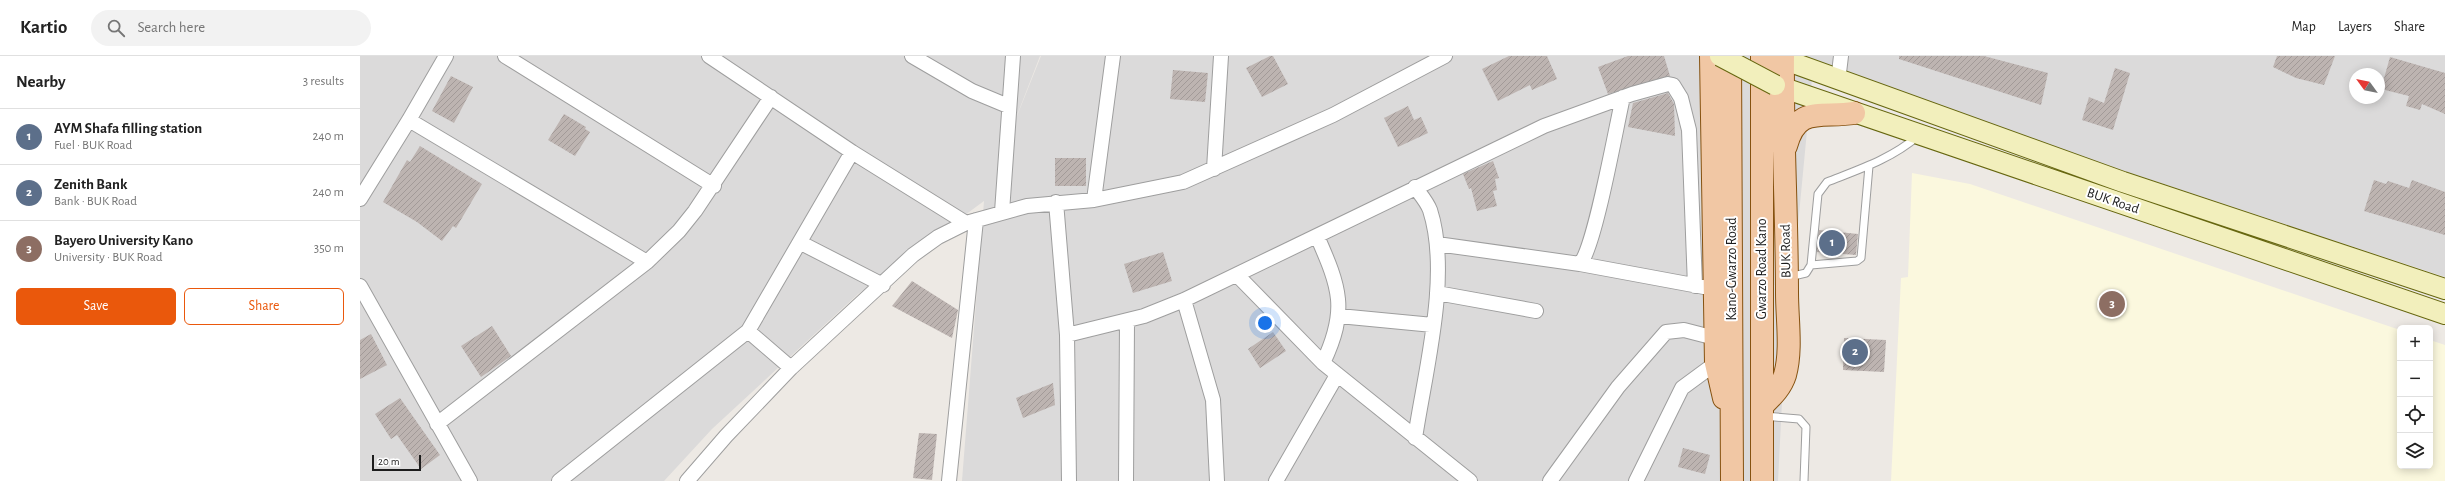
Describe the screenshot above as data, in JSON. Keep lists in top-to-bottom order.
{
  "streets": {
    "main road": ["BUK Road", "Kano-Gwarzo Road", "Gwarzo Road Kano"]
  },
  "crossings": [
    ["BUK Road", "Gwarzo Road Kano"]
  ],
  "scale_bar": "20 m",
  "north": "top left",
  "page": {
    "header": "Kartio",
    "search": "Search here",
    "nav": ["Map", "Layers", "Share"],
    "heading": ["Nearby", "3 results"],
    "list": [
      {
        "mark": "1",
        "name": "AYM Shafa filling station",
        "note": "Fuel · BUK Road",
        "value": "240 m"
      },
      {
        "mark": "2",
        "name": "Zenith Bank",
        "note": "Bank · BUK Road",
        "value": "240 m"
      },
      {
        "mark": "3",
        "name": "Bayero University Kano",
        "note": "University · BUK Road",
        "value": "350 m"
      }
    ],
    "pins": ["1", "3", "2"],
    "buttons": ["Save", "Share"],
    "map_buttons": ["+", "−"],
    "scale": "20 m"
  }
}
